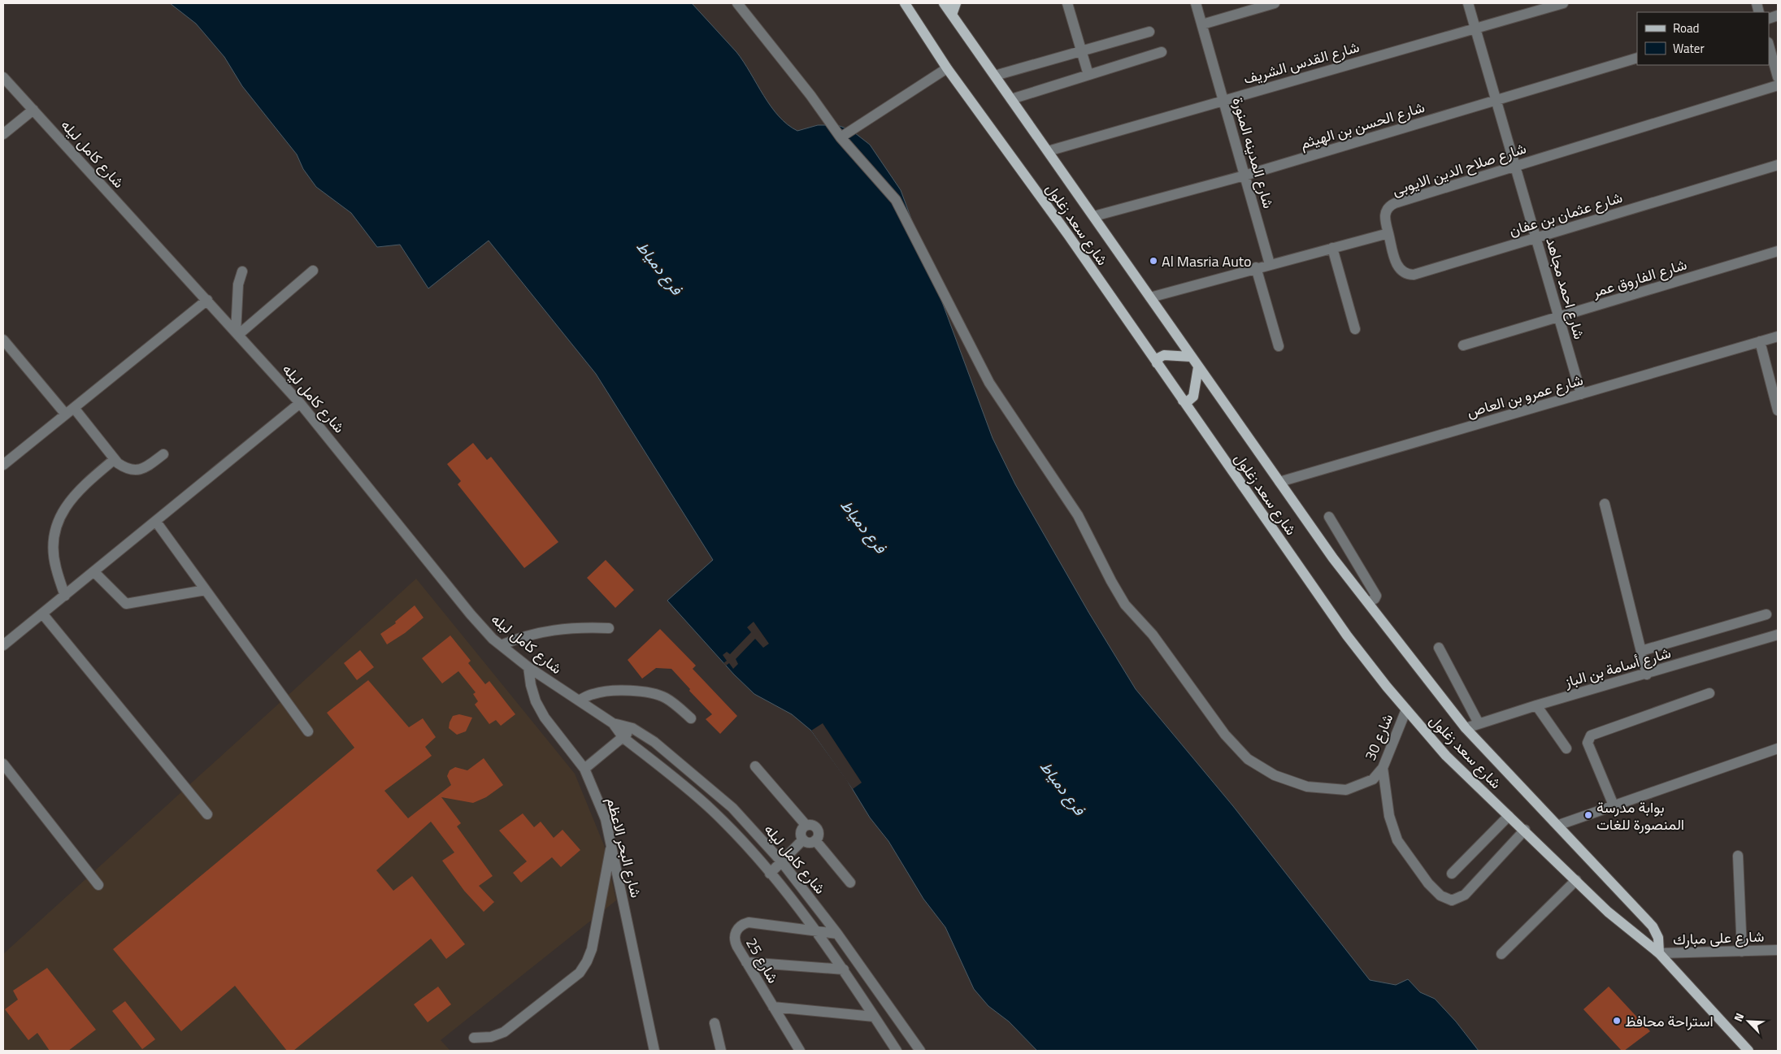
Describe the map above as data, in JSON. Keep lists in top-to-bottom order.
{
  "streets": {
    "main road": ["شارع سعد زغلول"],
    "street": [
      "شارع القدس الشريف",
      "شارع الحسن بن الهيثم",
      "شارع المدينه المنورة",
      "شارع كامل ليله",
      "شارع صلاح الدين الايوبى",
      "شارع عثمان بن عفان",
      "شارع الفاروق عمر",
      "شارع احمد مجاهد",
      "شارع عمرو بن العاص",
      "شارع أسامة بن الباز",
      "شارع 30",
      "شارع البحر الاعظم",
      "شارع على مبارك",
      "شارع 25"
    ]
  },
  "crossings": [
    ["شارع القدس الشريف", "شارع المدينه المنورة"],
    ["شارع القدس الشريف", "شارع سعد زغلول"],
    ["شارع القدس الشريف", "شارع احمد مجاهد"],
    ["شارع الحسن بن الهيثم", "شارع المدينه المنورة"],
    ["شارع الحسن بن الهيثم", "شارع سعد زغلول"],
    ["شارع الحسن بن الهيثم", "شارع احمد مجاهد"],
    ["شارع كامل ليله", "شارع البحر الاعظم"],
    ["شارع كامل ليله", "شارع 25"],
    ["شارع صلاح الدين الايوبى", "شارع عثمان بن عفان"],
    ["شارع صلاح الدين الايوبى", "شارع احمد مجاهد"],
    ["شارع عثمان بن عفان", "شارع احمد مجاهد"],
    ["شارع سعد زغلول", "شارع عمرو بن العاص"],
    ["شارع سعد زغلول", "شارع أسامة بن الباز"],
    ["شارع سعد زغلول", "شارع 30"],
    ["شارع سعد زغلول", "شارع على مبارك"],
    ["شارع الفاروق عمر", "شارع احمد مجاهد"],
    ["شارع احمد مجاهد", "شارع عمرو بن العاص"]
  ],
  "water": ["فرع دمياط"],
  "places": ["Al Masria Auto", "بوابة مدرسة المنصورة للغات", "استراحة محافظ"],
  "legend": ["Road", "Water"],
  "north": "top left"
}
